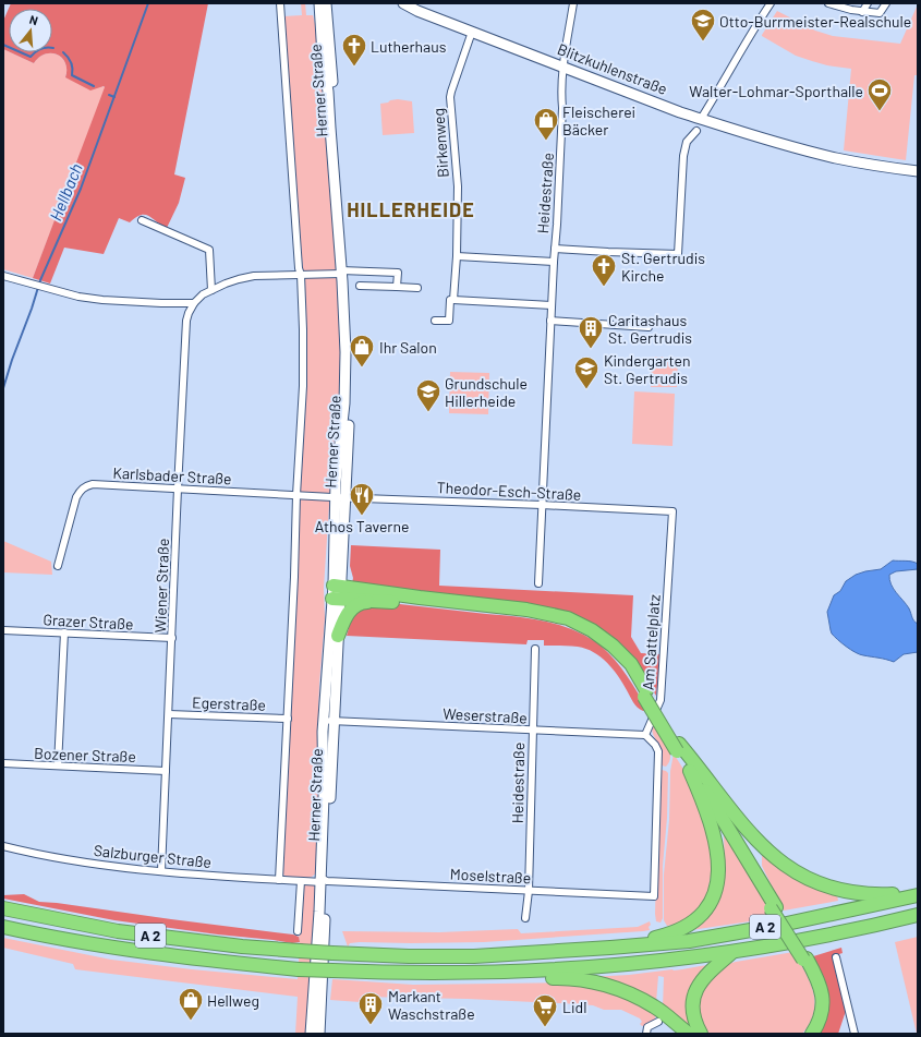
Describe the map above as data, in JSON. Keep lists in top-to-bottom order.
{
  "streets": {
    "highway": ["A 2"],
    "main road": ["Blitzkuhlenstraße", "Herner Straße"],
    "street": [
      "Birkenweg",
      "Heidestraße",
      "Karlsbader Straße",
      "Theodor-Esch-Straße",
      "Wiener Straße",
      "Grazer Straße",
      "Am Sattelplatz",
      "Egerstraße",
      "Weserstraße",
      "Bozener Straße",
      "Salzburger Straße",
      "Moselstraße"
    ]
  },
  "crossings": [
    ["Blitzkuhlenstraße", "Birkenweg"],
    ["Blitzkuhlenstraße", "Heidestraße"],
    ["Herner Straße", "Karlsbader Straße"],
    ["Herner Straße", "Theodor-Esch-Straße"],
    ["Herner Straße", "Egerstraße"],
    ["Herner Straße", "Weserstraße"],
    ["Herner Straße", "Salzburger Straße"],
    ["Herner Straße", "Moselstraße"],
    ["Heidestraße", "Theodor-Esch-Straße"],
    ["Heidestraße", "Weserstraße"],
    ["Heidestraße", "Moselstraße"],
    ["Karlsbader Straße", "Theodor-Esch-Straße"],
    ["Karlsbader Straße", "Wiener Straße"],
    ["Theodor-Esch-Straße", "Am Sattelplatz"],
    ["Wiener Straße", "Grazer Straße"],
    ["Wiener Straße", "Egerstraße"],
    ["Wiener Straße", "Bozener Straße"],
    ["Wiener Straße", "Salzburger Straße"],
    ["Am Sattelplatz", "Weserstraße"],
    ["Am Sattelplatz", "Moselstraße"],
    ["Weserstraße", "Moselstraße"],
    ["Salzburger Straße", "Moselstraße"]
  ],
  "districts": ["HILLERHEIDE"],
  "water": ["Hellbach"],
  "places": {
    "school or university": ["Otto-Burrmeister-Realschule", "Kindergarten St. Gertrudis", "Grundschule Hillerheide"],
    "church": ["Lutherhaus", "St. Gertrudis Kirche"],
    "sports": ["Walter-Lohmar-Sporthalle"],
    "shop": ["Fleischerei Bäcker", "Ihr Salon", "Hellweg"],
    "building": ["Caritashaus St. Gertrudis", "Markant Waschstraße"],
    "restaurant": ["Athos Taverne"],
    "supermarket": ["Lidl"]
  },
  "north": "top"
}
